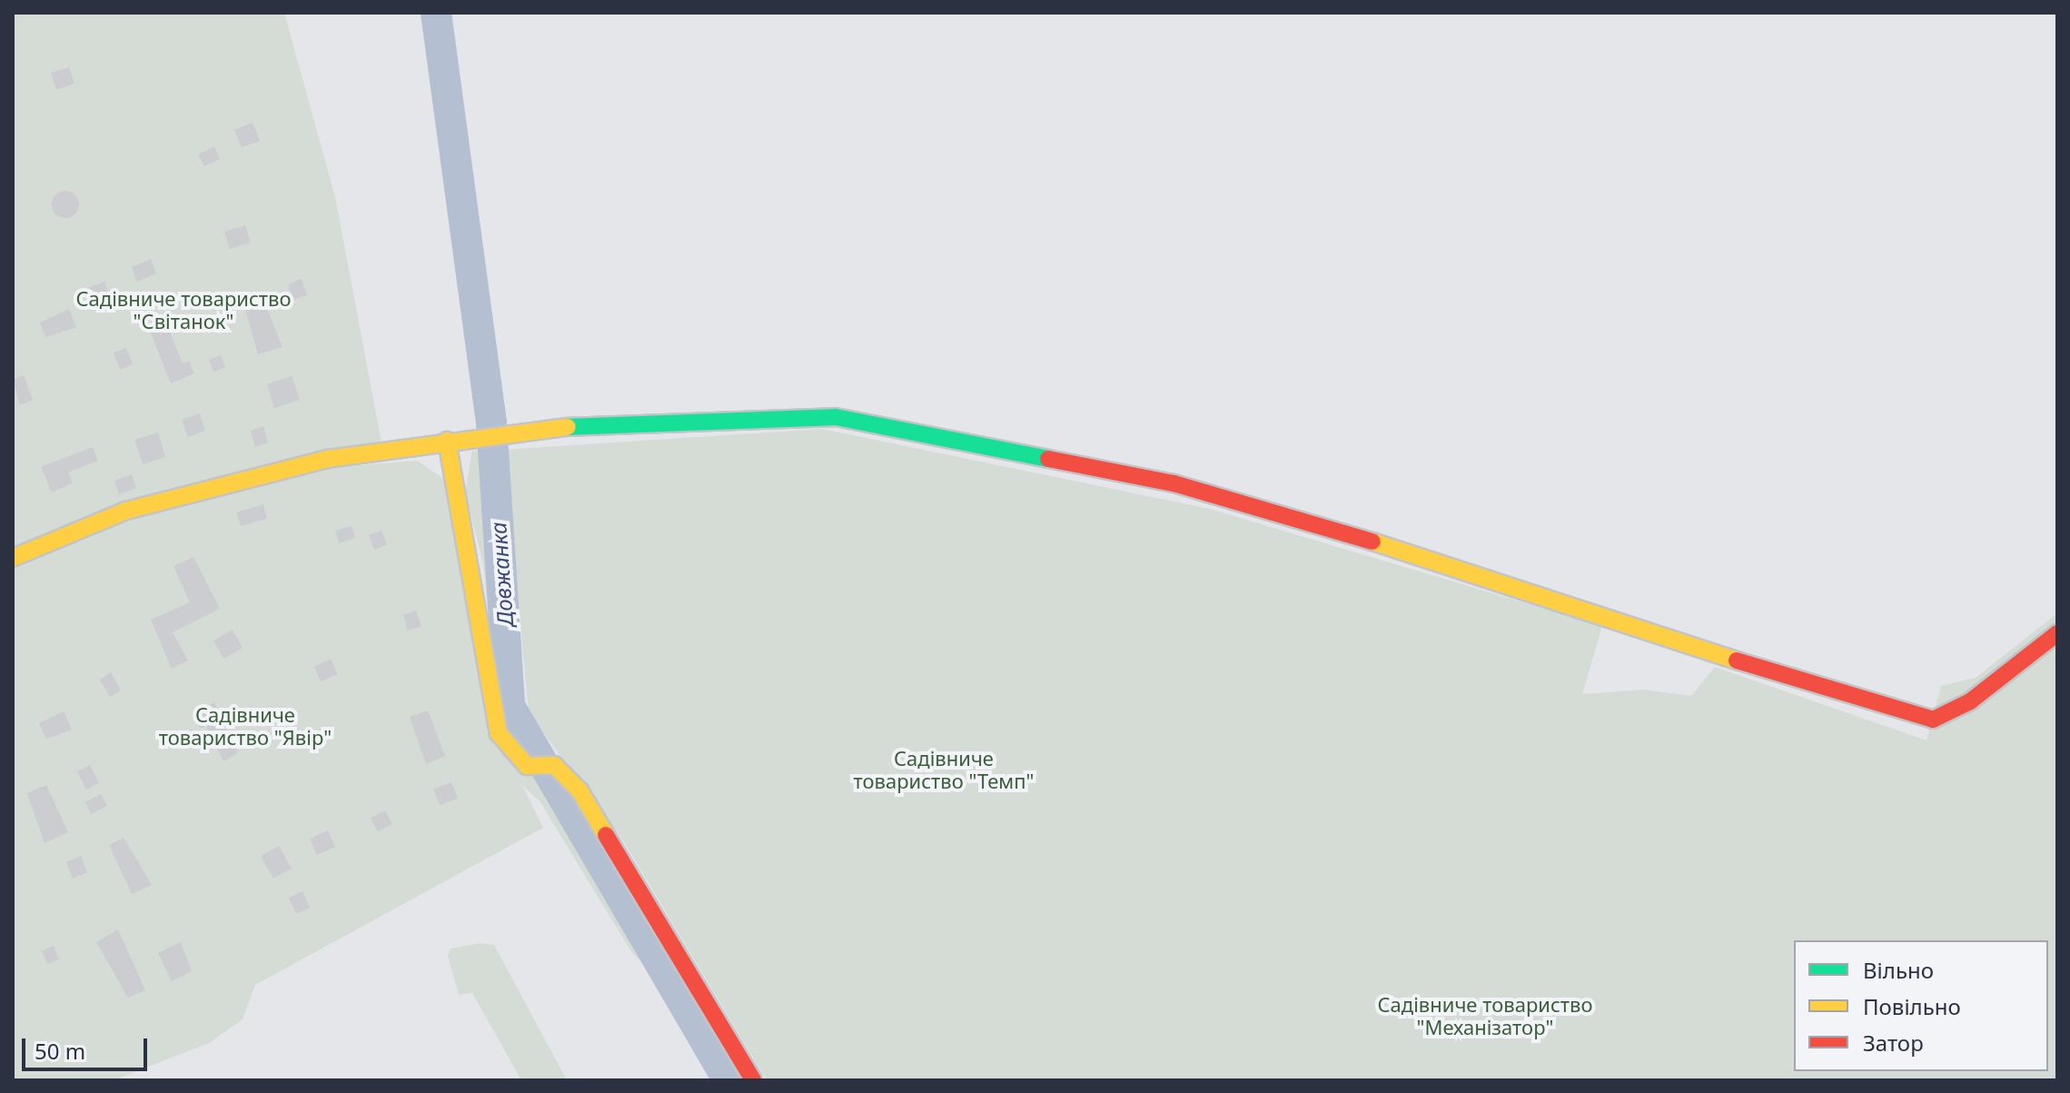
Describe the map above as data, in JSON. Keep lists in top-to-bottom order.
{
  "water": ["Довжанка"],
  "parks": [
    "Садівниче товариство \"Світанок\"",
    "Садівниче товариство \"Явір\"",
    "Садівниче товариство \"Темп\"",
    "Садівниче товариство \"Механізатор\""
  ],
  "legend": ["Вільно", "Повільно", "Затор"],
  "scale_bar": "50 m"
}
